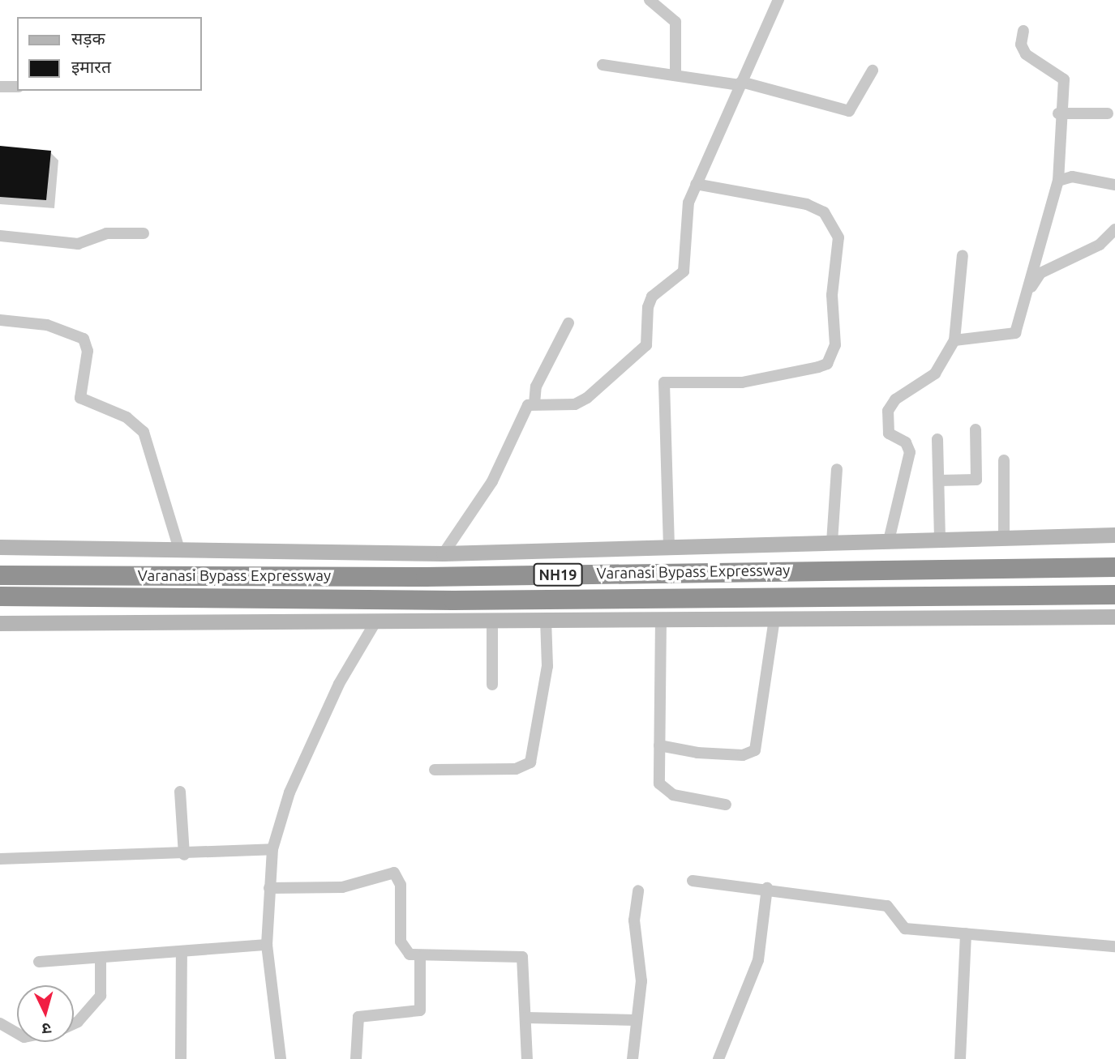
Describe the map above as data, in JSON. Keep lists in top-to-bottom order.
{
  "streets": {
    "highway": ["Varanasi Bypass Expressway", "NH19"]
  },
  "legend": ["सड़क", "इमारत"],
  "north": "bottom"
}
